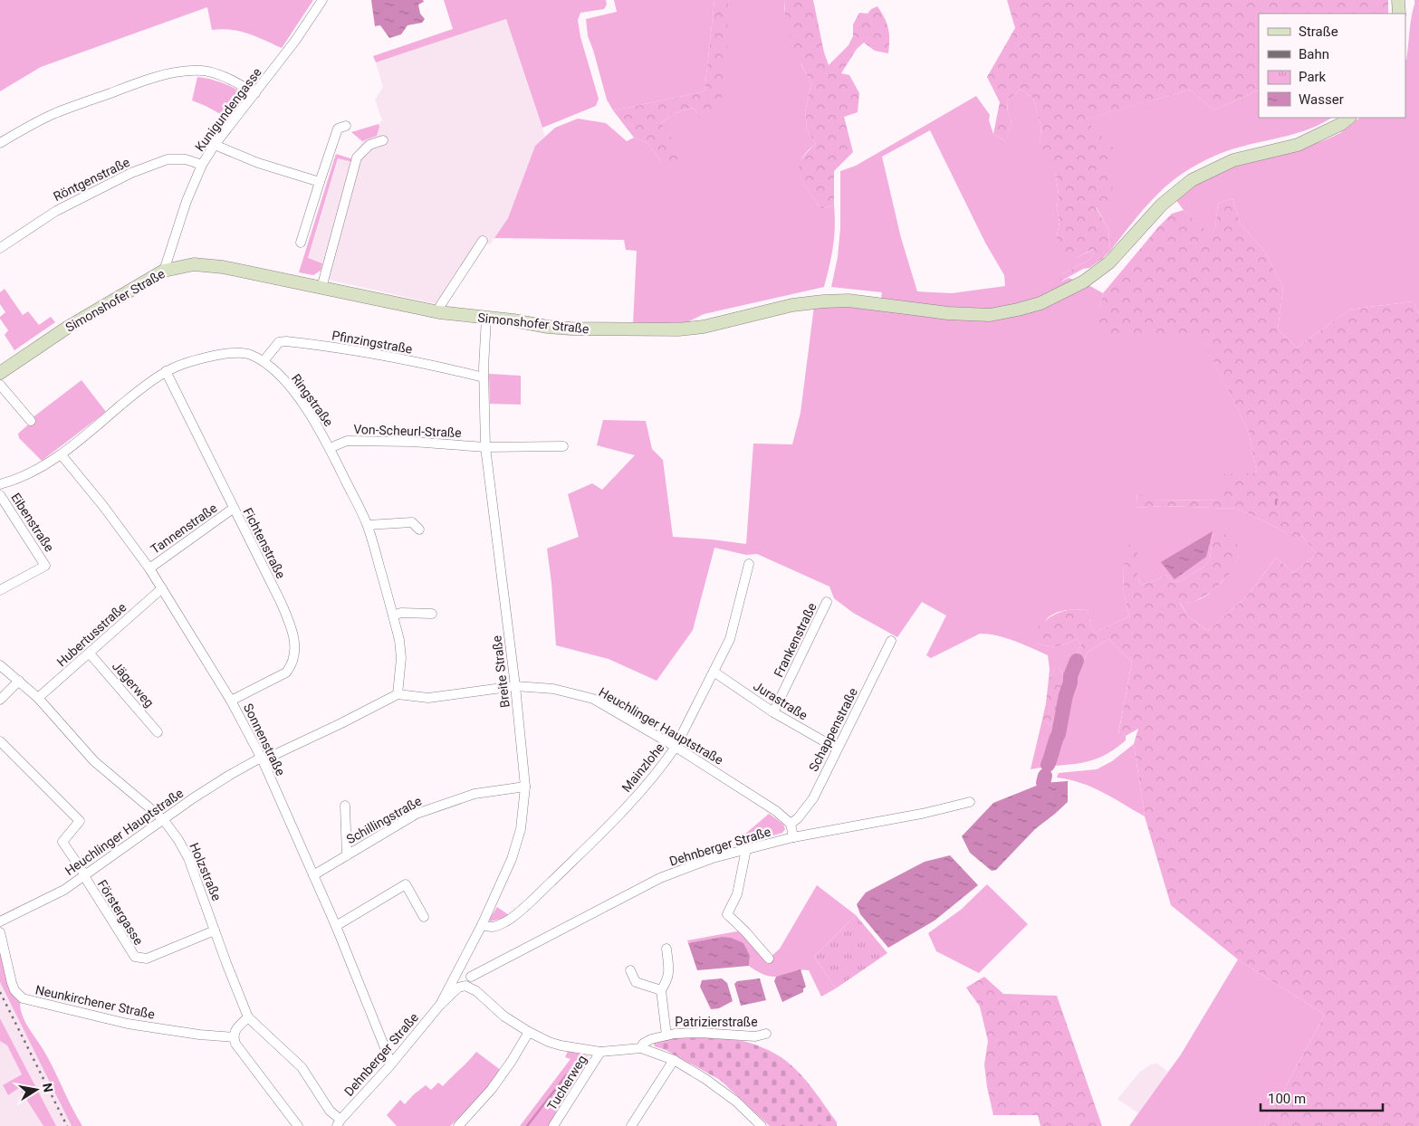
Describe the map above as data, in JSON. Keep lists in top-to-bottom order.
{
  "streets": {
    "street": [
      "Kunigundengasse",
      "Röntgenstraße",
      "Simonshofer Straße",
      "Pfinzingstraße",
      "Ringstraße",
      "Von-Scheurl-Straße",
      "Eibenstraße",
      "Tannenstraße",
      "Fichtenstraße",
      "Hubertusstraße",
      "Frankenstraße",
      "Breite Straße",
      "Jägerweg",
      "Jurastraße",
      "Heuchlinger Hauptstraße",
      "Schappenstraße",
      "Sonnenstraße",
      "Mainzlohe",
      "Schillingstraße",
      "Dehnberger Straße",
      "Holzstraße",
      "Förstergasse",
      "Neunkirchener Straße",
      "Patrizierstraße",
      "Tucherweg"
    ]
  },
  "crossings": [
    ["Kunigundengasse", "Röntgenstraße"],
    ["Kunigundengasse", "Simonshofer Straße"],
    ["Simonshofer Straße", "Breite Straße"],
    ["Pfinzingstraße", "Ringstraße"],
    ["Pfinzingstraße", "Breite Straße"],
    ["Ringstraße", "Von-Scheurl-Straße"],
    ["Ringstraße", "Fichtenstraße"],
    ["Ringstraße", "Heuchlinger Hauptstraße"],
    ["Ringstraße", "Sonnenstraße"],
    ["Von-Scheurl-Straße", "Breite Straße"],
    ["Tannenstraße", "Fichtenstraße"],
    ["Tannenstraße", "Sonnenstraße"],
    ["Fichtenstraße", "Sonnenstraße"],
    ["Hubertusstraße", "Jägerweg"],
    ["Hubertusstraße", "Sonnenstraße"],
    ["Hubertusstraße", "Holzstraße"],
    ["Frankenstraße", "Jurastraße"],
    ["Breite Straße", "Heuchlinger Hauptstraße"],
    ["Breite Straße", "Mainzlohe"],
    ["Breite Straße", "Schillingstraße"],
    ["Breite Straße", "Dehnberger Straße"],
    ["Jurastraße", "Schappenstraße"],
    ["Jurastraße", "Mainzlohe"],
    ["Heuchlinger Hauptstraße", "Schappenstraße"],
    ["Heuchlinger Hauptstraße", "Sonnenstraße"],
    ["Heuchlinger Hauptstraße", "Mainzlohe"],
    ["Heuchlinger Hauptstraße", "Holzstraße"],
    ["Heuchlinger Hauptstraße", "Förstergasse"],
    ["Sonnenstraße", "Schillingstraße"],
    ["Sonnenstraße", "Dehnberger Straße"],
    ["Dehnberger Straße", "Holzstraße"],
    ["Holzstraße", "Förstergasse"]
  ],
  "legend": [
    "Straße",
    "Bahn",
    "Park",
    "Wasser"
  ],
  "scale_bar": "100 m",
  "north": "right"
}
